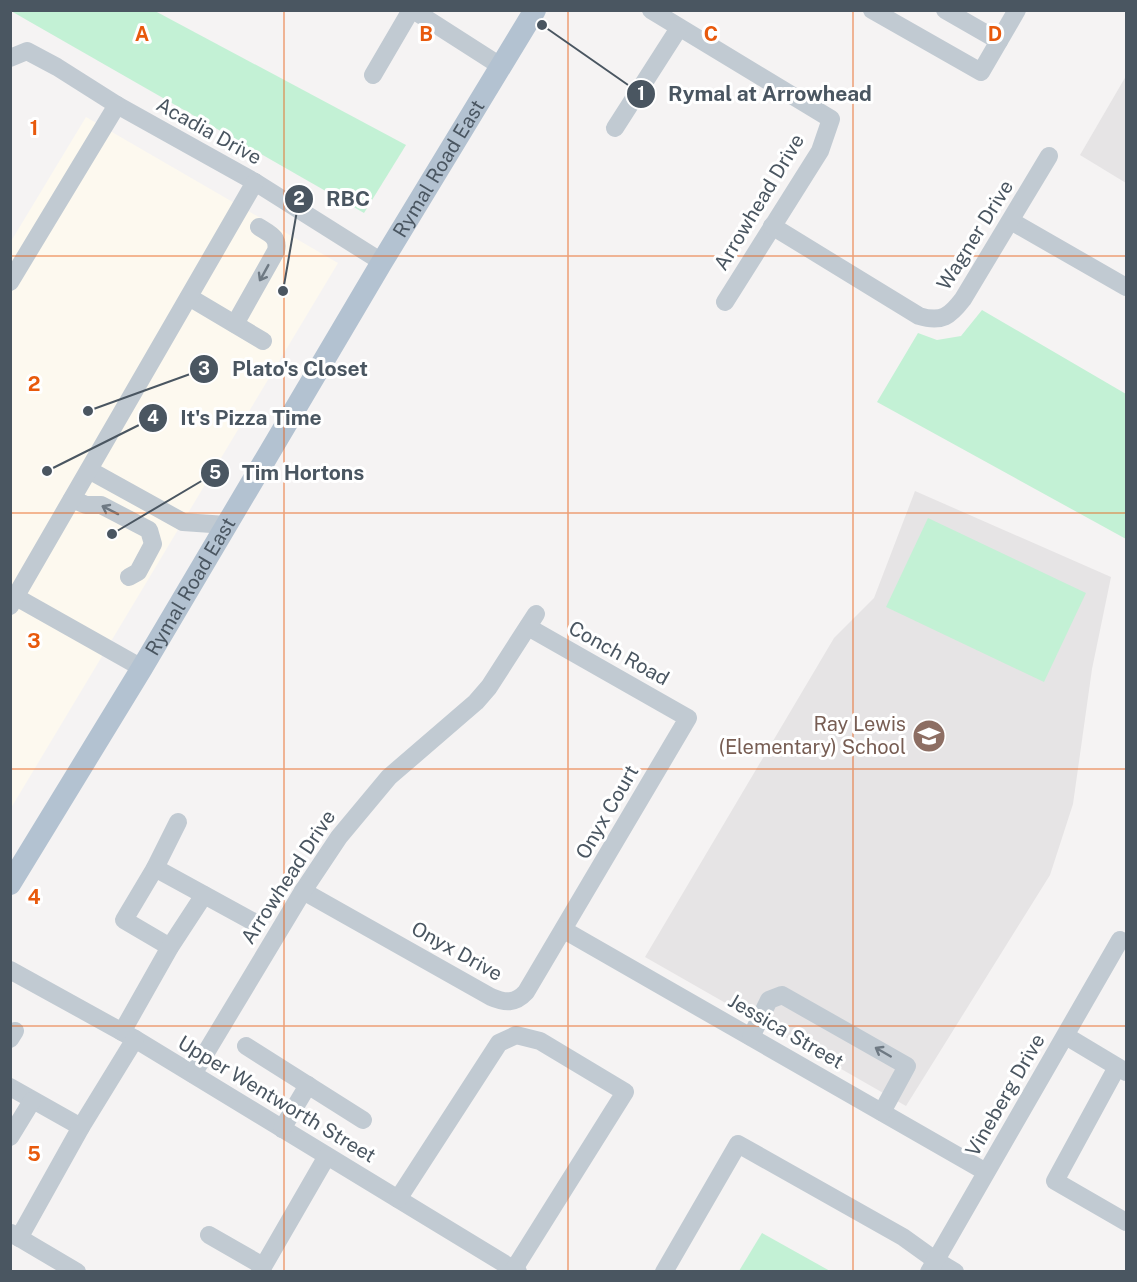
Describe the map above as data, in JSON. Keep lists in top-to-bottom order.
{
  "streets": {
    "main road": ["Rymal Road East"],
    "street": [
      "Acadia Drive",
      "Arrowhead Drive",
      "Wagner Drive",
      "Conch Road",
      "Onyx Court",
      "Onyx Drive",
      "Jessica Street",
      "Vineberg Drive",
      "Upper Wentworth Street"
    ]
  },
  "crossings": [
    ["Acadia Drive", "Rymal Road East"],
    ["Arrowhead Drive", "Wagner Drive"],
    ["Arrowhead Drive", "Conch Road"],
    ["Arrowhead Drive", "Onyx Drive"],
    ["Arrowhead Drive", "Upper Wentworth Street"],
    ["Conch Road", "Onyx Court"],
    ["Onyx Court", "Onyx Drive"],
    ["Onyx Court", "Jessica Street"],
    ["Onyx Drive", "Jessica Street"],
    ["Jessica Street", "Vineberg Drive"]
  ],
  "places": {
    "other": [
      "Rymal at Arrowhead",
      "RBC",
      "Plato's Closet",
      "It's Pizza Time",
      "Tim Hortons"
    ],
    "school or university": ["Ray Lewis (Elementary) School"]
  },
  "grid": {
    "columns": [
      "A",
      "B",
      "C",
      "D"
    ],
    "rows": [
      "1",
      "2",
      "3",
      "4",
      "5"
    ]
  }
}
